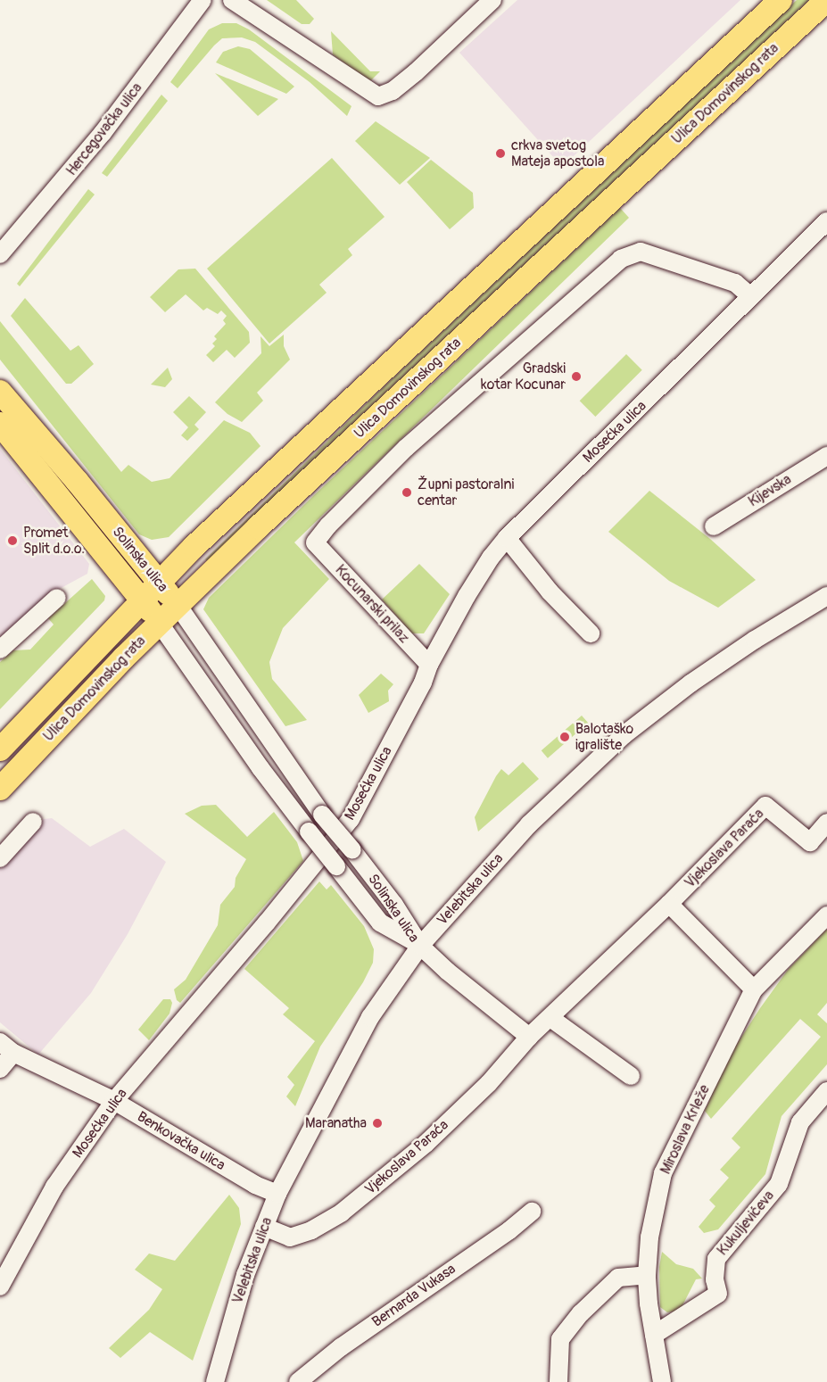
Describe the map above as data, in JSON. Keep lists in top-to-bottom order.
{
  "streets": {
    "main road": ["Ulica Domovinskog rata", "Solinska ulica"],
    "street": [
      "Hercegovačka ulica",
      "Mosećka ulica",
      "Kijevska",
      "Kocunarski prilaz",
      "Vjekoslava Paraća",
      "Velebitska ulica",
      "Miroslava Krleže",
      "Benkovačka ulica",
      "Kukuljevićeva",
      "Bernarda Vukasa"
    ]
  },
  "crossings": [
    ["Ulica Domovinskog rata", "Solinska ulica"],
    ["Mosećka ulica", "Kocunarski prilaz"],
    ["Mosećka ulica", "Benkovačka ulica"],
    ["Solinska ulica", "Velebitska ulica"],
    ["Vjekoslava Paraća", "Velebitska ulica"],
    ["Velebitska ulica", "Benkovačka ulica"],
    ["Miroslava Krleže", "Kukuljevićeva"]
  ],
  "places": [
    "crkva svetog Mateja apostola",
    "Gradski kotar Kocunar",
    "Župni pastoralni centar",
    "Promet Split d.o.o.",
    "Balotaško igralište",
    "Maranatha"
  ]
}
